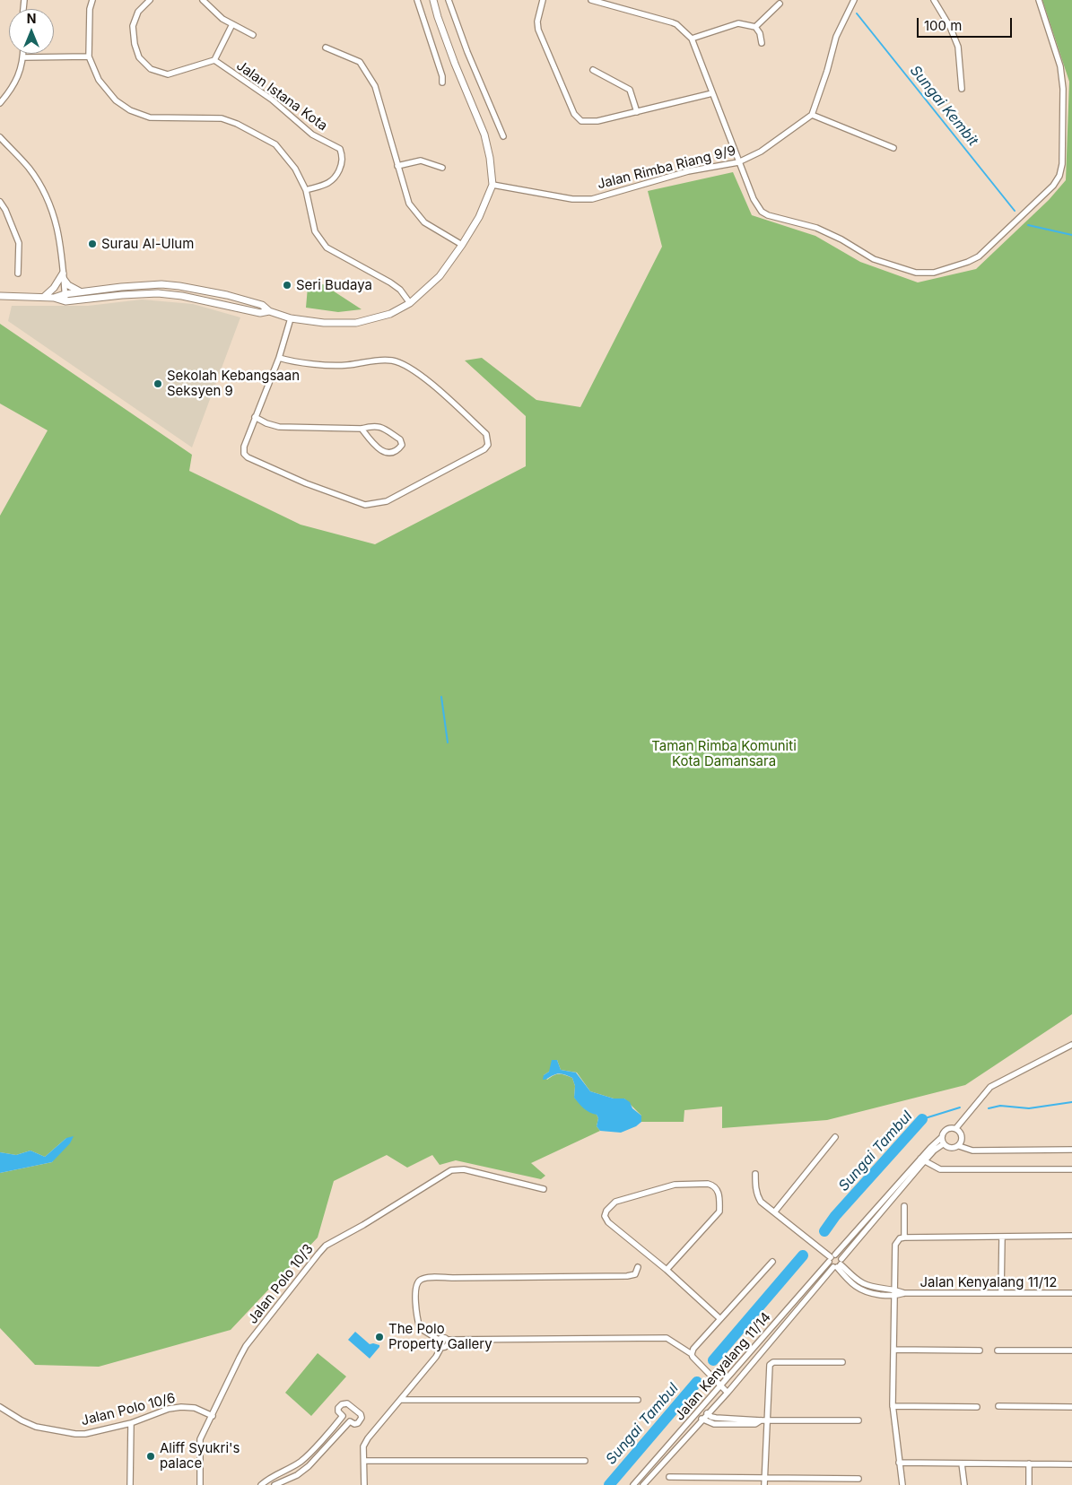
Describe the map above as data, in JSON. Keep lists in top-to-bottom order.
{
  "streets": {
    "street": [
      "Jalan Istana Kota",
      "Jalan Rimba Riang 9/9",
      "Jalan Kenyalang 11/12",
      "Jalan Polo 10/3",
      "Jalan Kenyalang 11/14",
      "Jalan Polo 10/6"
    ]
  },
  "crossings": [
    ["Jalan Polo 10/3", "Jalan Polo 10/6"]
  ],
  "water": ["Sungai Kembit", "Sungai Tambul"],
  "parks": ["Taman Rimba Komuniti Kota Damansara"],
  "places": [
    "Surau Al-Ulum",
    "Seri Budaya",
    "Sekolah Kebangsaan Seksyen 9",
    "The Polo Property Gallery",
    "Aliff Syukri's palace"
  ],
  "scale_bar": "100 m",
  "north": "top"
}
